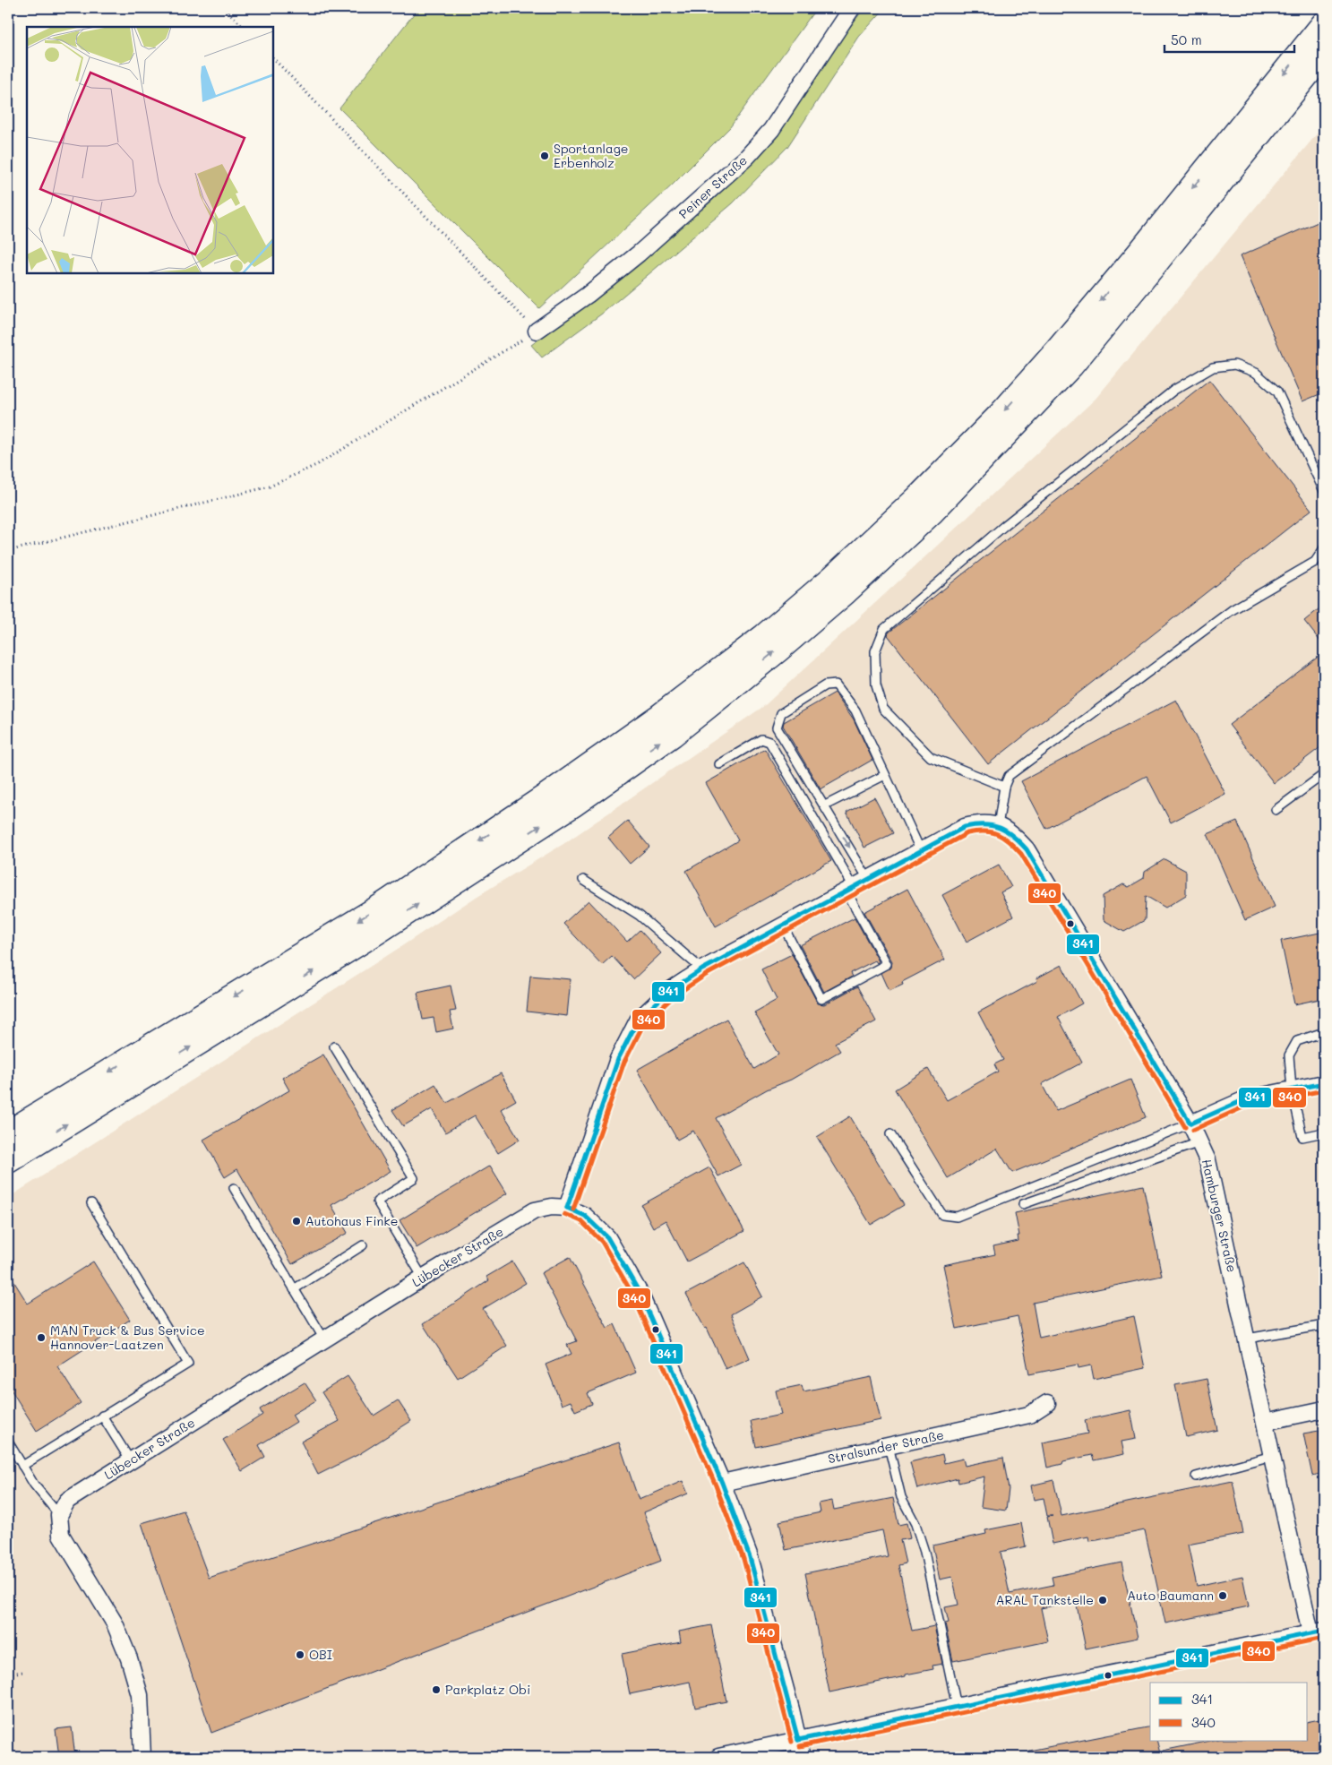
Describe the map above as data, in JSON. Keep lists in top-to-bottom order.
{
  "streets": {
    "street": [
      "Peiner Straße",
      "Hamburger Straße",
      "Lübecker Straße",
      "Stralsunder Straße"
    ]
  },
  "places": [
    "Sportanlage Erbenholz",
    "Autohaus Finke",
    "MAN Truck & Bus Service Hannover-Laatzen",
    "Auto Baumann",
    "ARAL Tankstelle",
    "OBI",
    "Parkplatz Obi"
  ],
  "lines": ["transit line 341", "transit line 340"],
  "legend": ["341", "340"],
  "scale_bar": "50 m"
}
